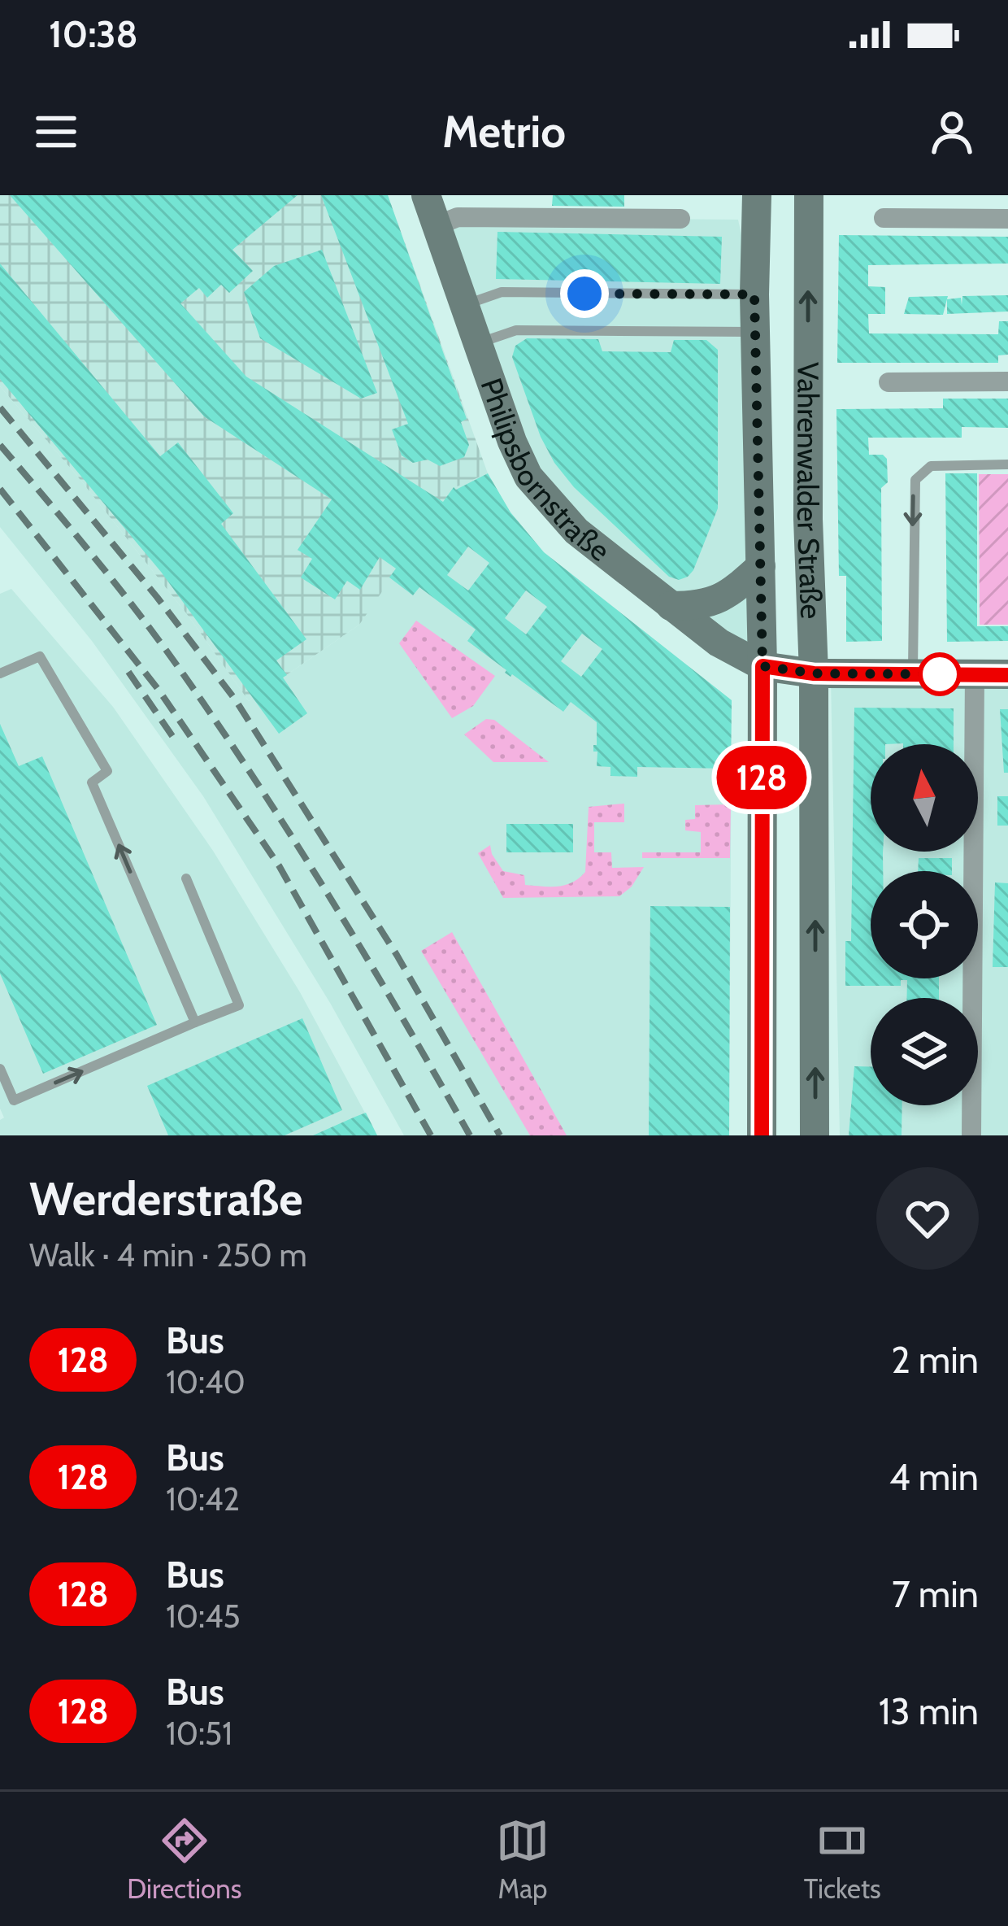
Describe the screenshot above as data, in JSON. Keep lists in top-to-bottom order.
{
  "streets": {
    "main road": ["Philipsbornstraße", "Vahrenwalder Straße"]
  },
  "crossings": [
    ["Philipsbornstraße", "Vahrenwalder Straße"]
  ],
  "lines": ["bus line 128"],
  "north": "top",
  "page": {
    "status": "10:38",
    "header": "Metrio",
    "on_map": "128",
    "heading": ["Werderstraße", "Walk · 4 min · 250 m"],
    "list": [
      {
        "mark": "128",
        "name": "Bus",
        "note": "10:40",
        "value": "2 min"
      },
      {
        "mark": "128",
        "name": "Bus",
        "note": "10:42",
        "value": "4 min"
      },
      {
        "mark": "128",
        "name": "Bus",
        "note": "10:45",
        "value": "7 min"
      },
      {
        "mark": "128",
        "name": "Bus",
        "note": "10:51",
        "value": "13 min"
      }
    ],
    "tabs": ["Directions", "Map", "Tickets"]
  }
}
